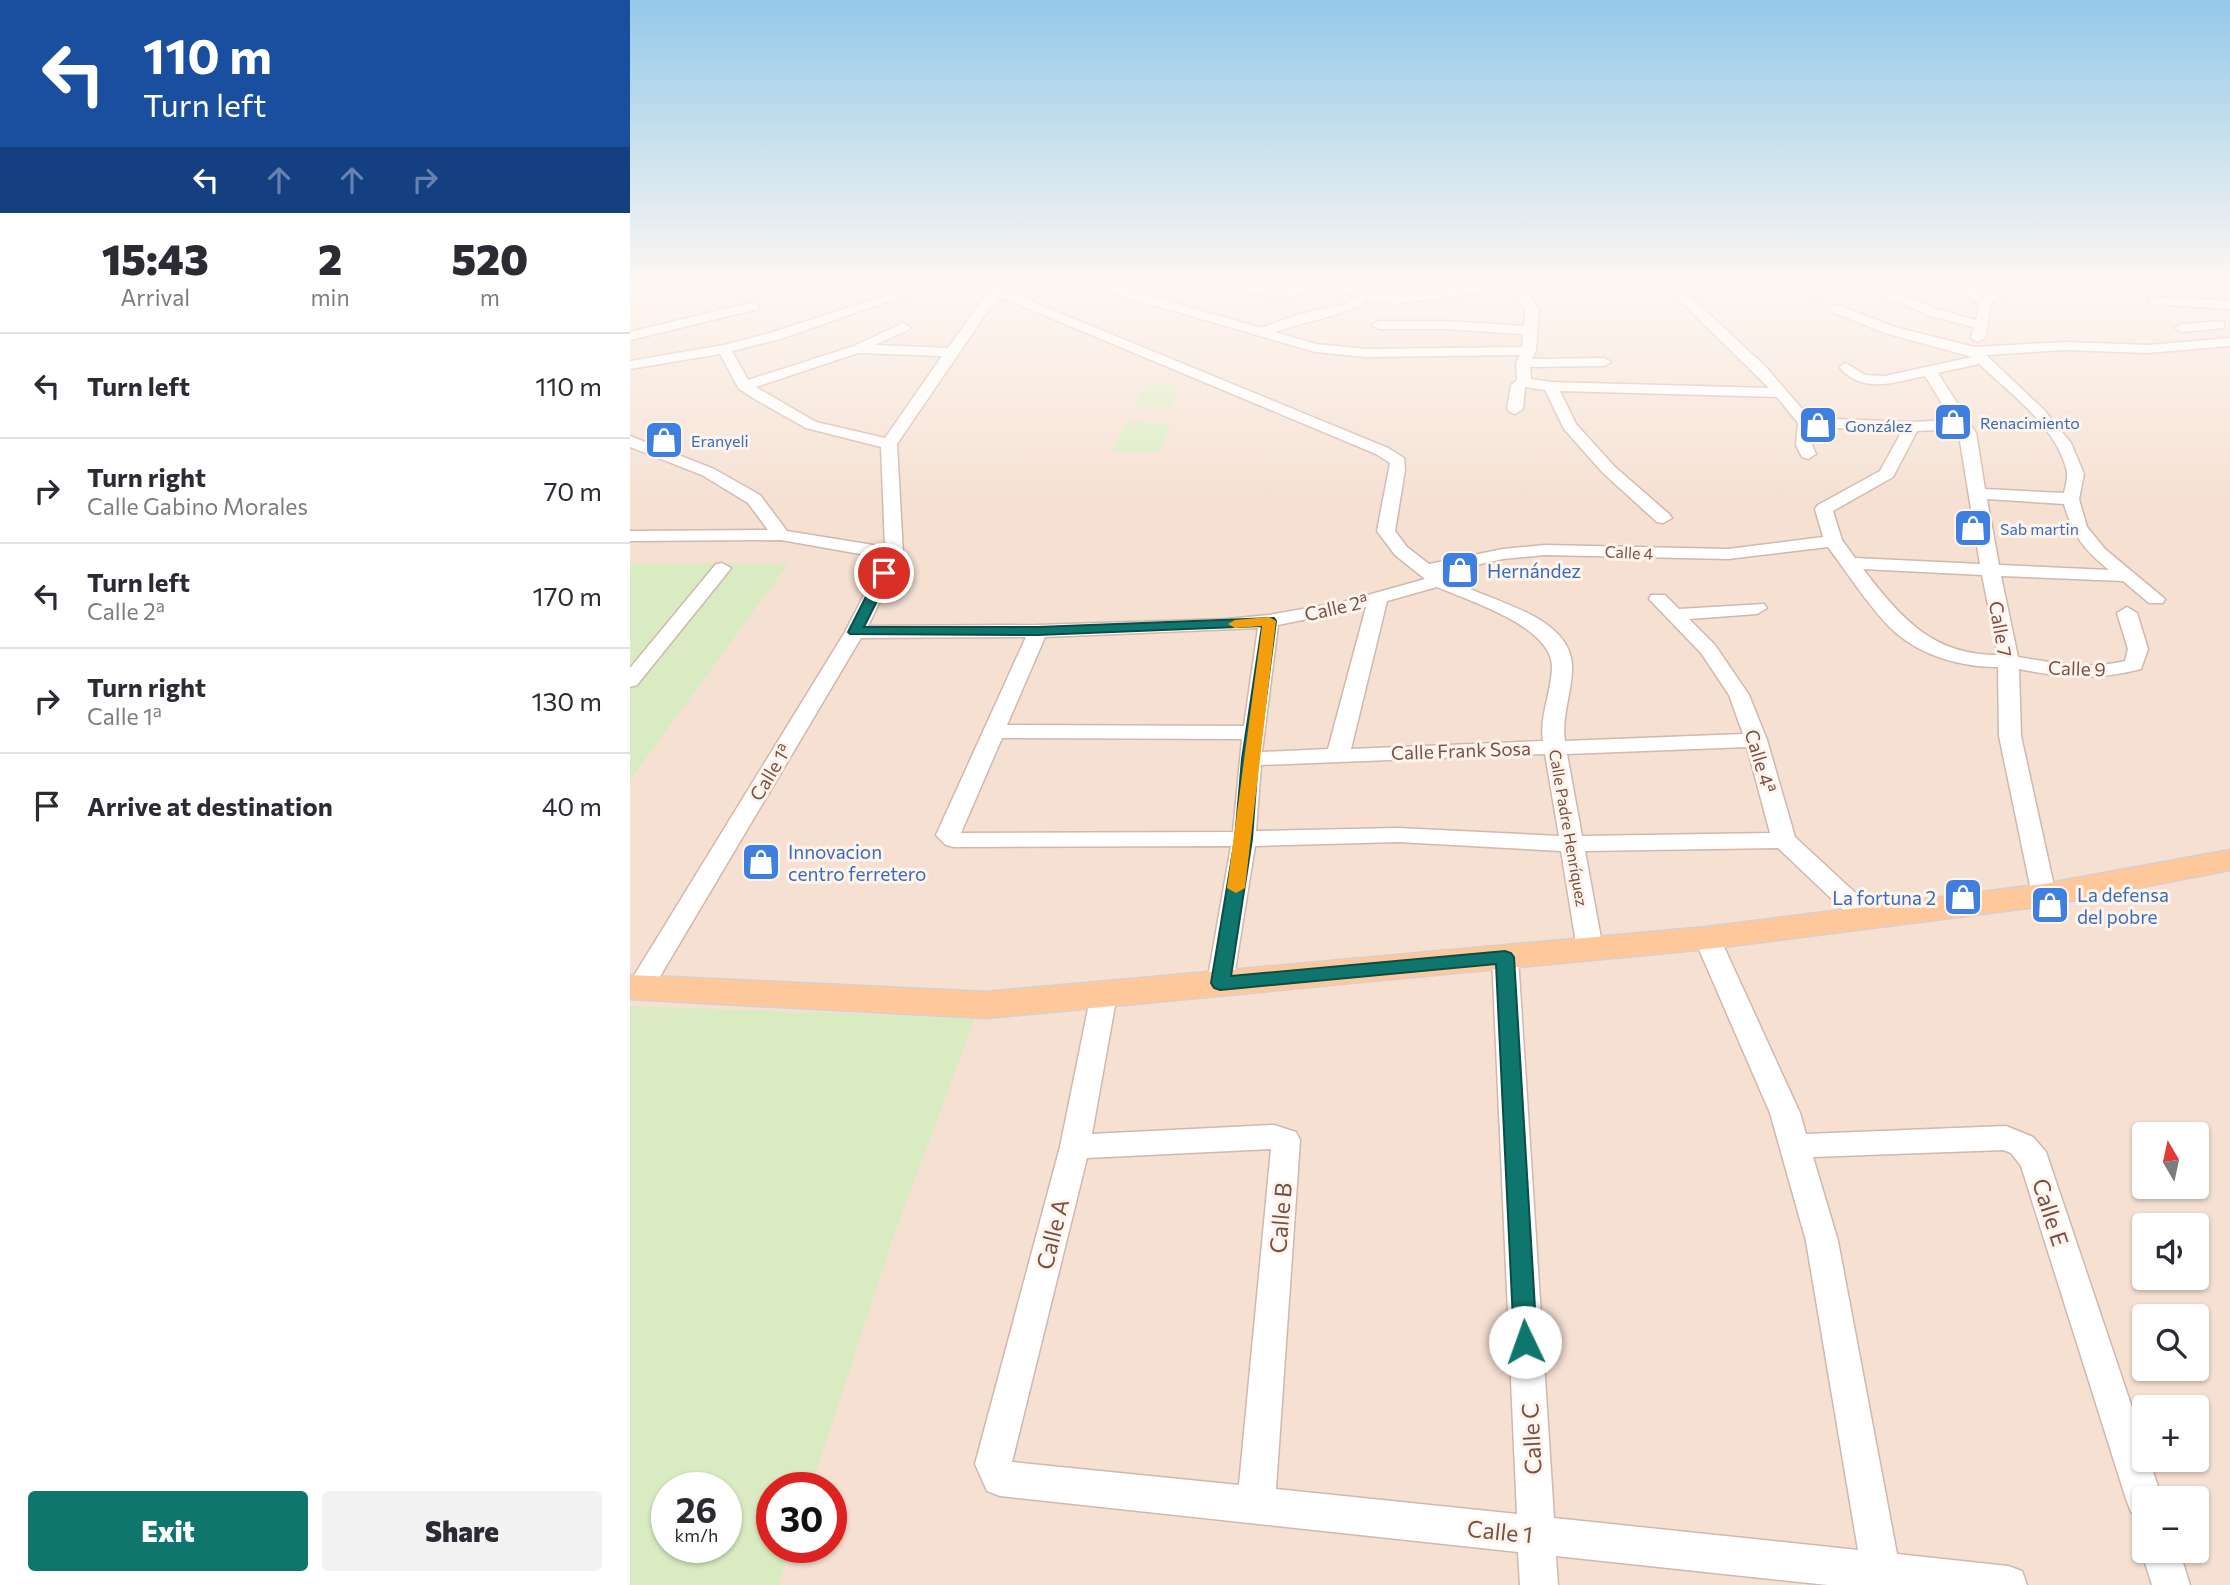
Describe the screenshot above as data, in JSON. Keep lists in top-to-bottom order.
{
  "streets": {
    "street": [
      "Calle 4",
      "Calle 2ª",
      "Calle 7",
      "Calle 9",
      "Calle Frank Sosa",
      "Calle 4ª",
      "Calle 1ª",
      "Calle Padre Henríquez",
      "Calle E",
      "Calle B",
      "Calle A",
      "Calle C",
      "Calle 1"
    ]
  },
  "crossings": [
    ["Calle 4", "Calle 2ª"],
    ["Calle 4", "Calle Padre Henríquez"],
    ["Calle 2ª", "Calle 1ª"],
    ["Calle 2ª", "Calle Padre Henríquez"],
    ["Calle 7", "Calle 9"],
    ["Calle Frank Sosa", "Calle 4ª"],
    ["Calle Frank Sosa", "Calle Padre Henríquez"],
    ["Calle B", "Calle A"],
    ["Calle B", "Calle 1"],
    ["Calle A", "Calle 1"],
    ["Calle C", "Calle 1"]
  ],
  "places": {
    "shop": [
      "Renacimiento",
      "González",
      "Eranyeli",
      "Sab martin",
      "Hernández",
      "Innovacion centro ferretero",
      "La fortuna 2",
      "La defensa del pobre"
    ]
  },
  "north": "top",
  "page": {
    "turn": ["110 m", "Turn left"],
    "eta": [
      "15:43",
      "Arrival",
      "2",
      "min",
      "520",
      "m"
    ],
    "list": [
      {
        "name": "Turn left",
        "value": "110 m"
      },
      {
        "name": "Turn right",
        "note": "Calle Gabino Morales",
        "value": "70 m"
      },
      {
        "name": "Turn left",
        "note": "Calle 2ª",
        "value": "170 m"
      },
      {
        "name": "Turn right",
        "note": "Calle 1ª",
        "value": "130 m"
      },
      {
        "name": "Arrive at destination",
        "value": "40 m"
      }
    ],
    "map_buttons": ["+", "−"],
    "speed": "26 km/h",
    "limit": "30",
    "buttons": ["Exit", "Share"]
  }
}
